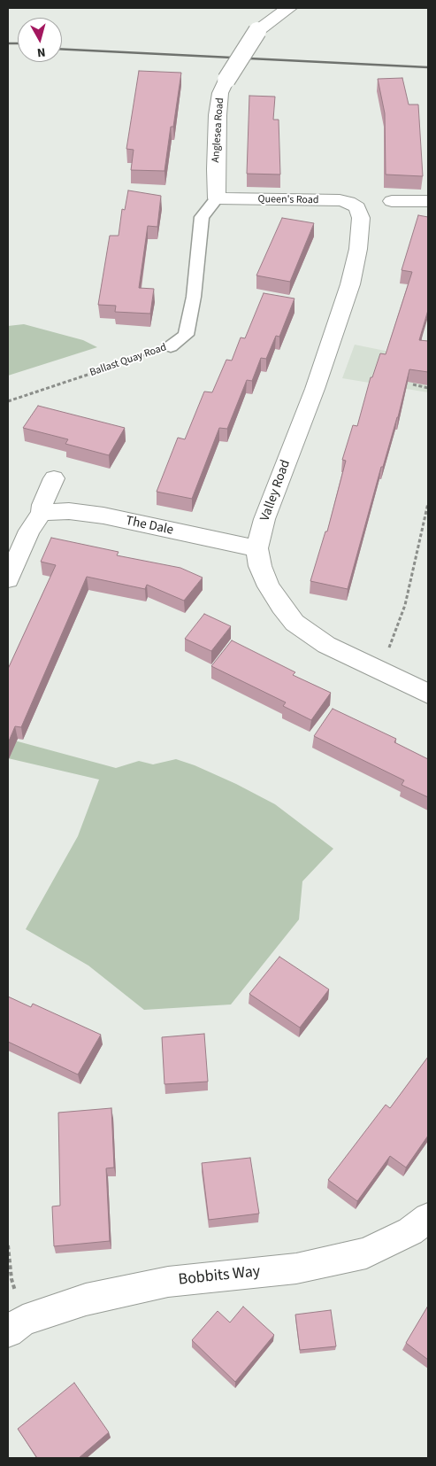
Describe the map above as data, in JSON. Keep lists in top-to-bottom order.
{
  "streets": {
    "street": [
      "Anglesea Road",
      "Queen's Road",
      "Valley Road",
      "The Dale",
      "Bobbits Way"
    ],
    "lane": ["Ballast Quay Road"]
  },
  "crossings": [
    ["Anglesea Road", "Queen's Road"],
    ["Anglesea Road", "Ballast Quay Road"],
    ["Queen's Road", "Ballast Quay Road"],
    ["Queen's Road", "Valley Road"],
    ["Valley Road", "The Dale"]
  ],
  "north": "bottom"
}
